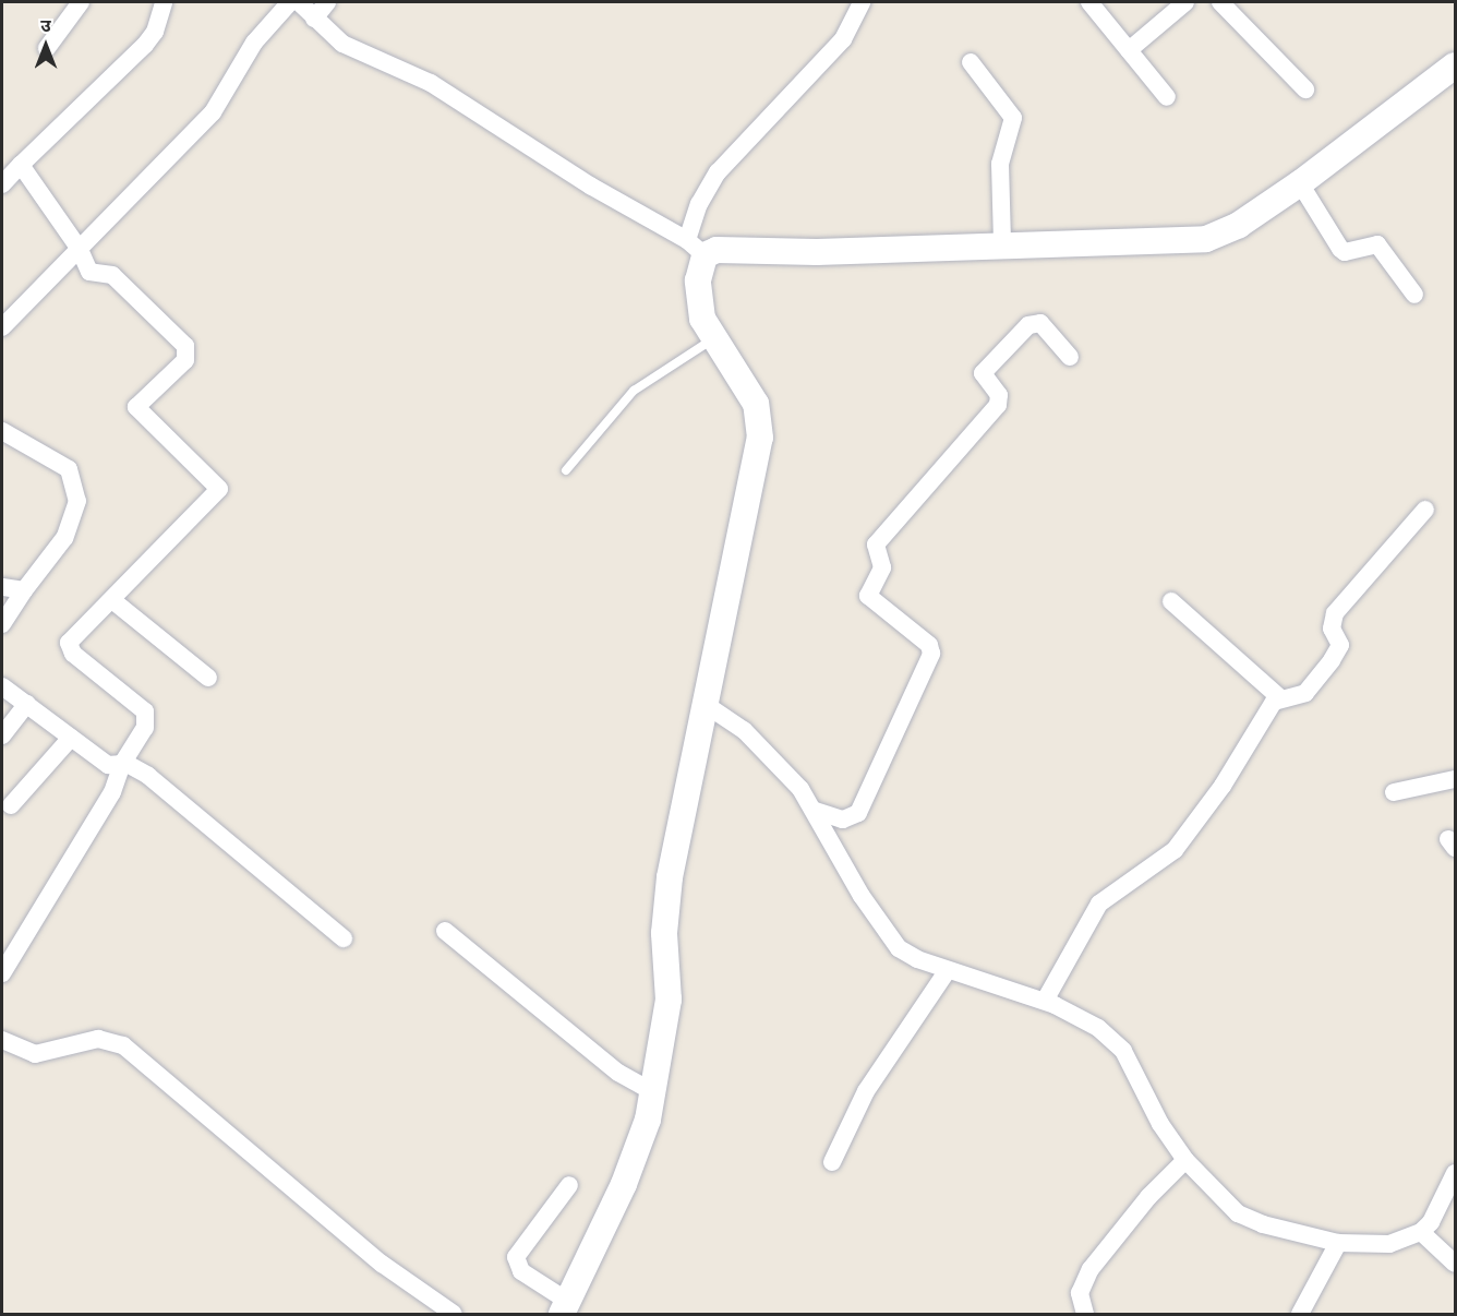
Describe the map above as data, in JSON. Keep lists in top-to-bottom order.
{
  "north": "top"
}
